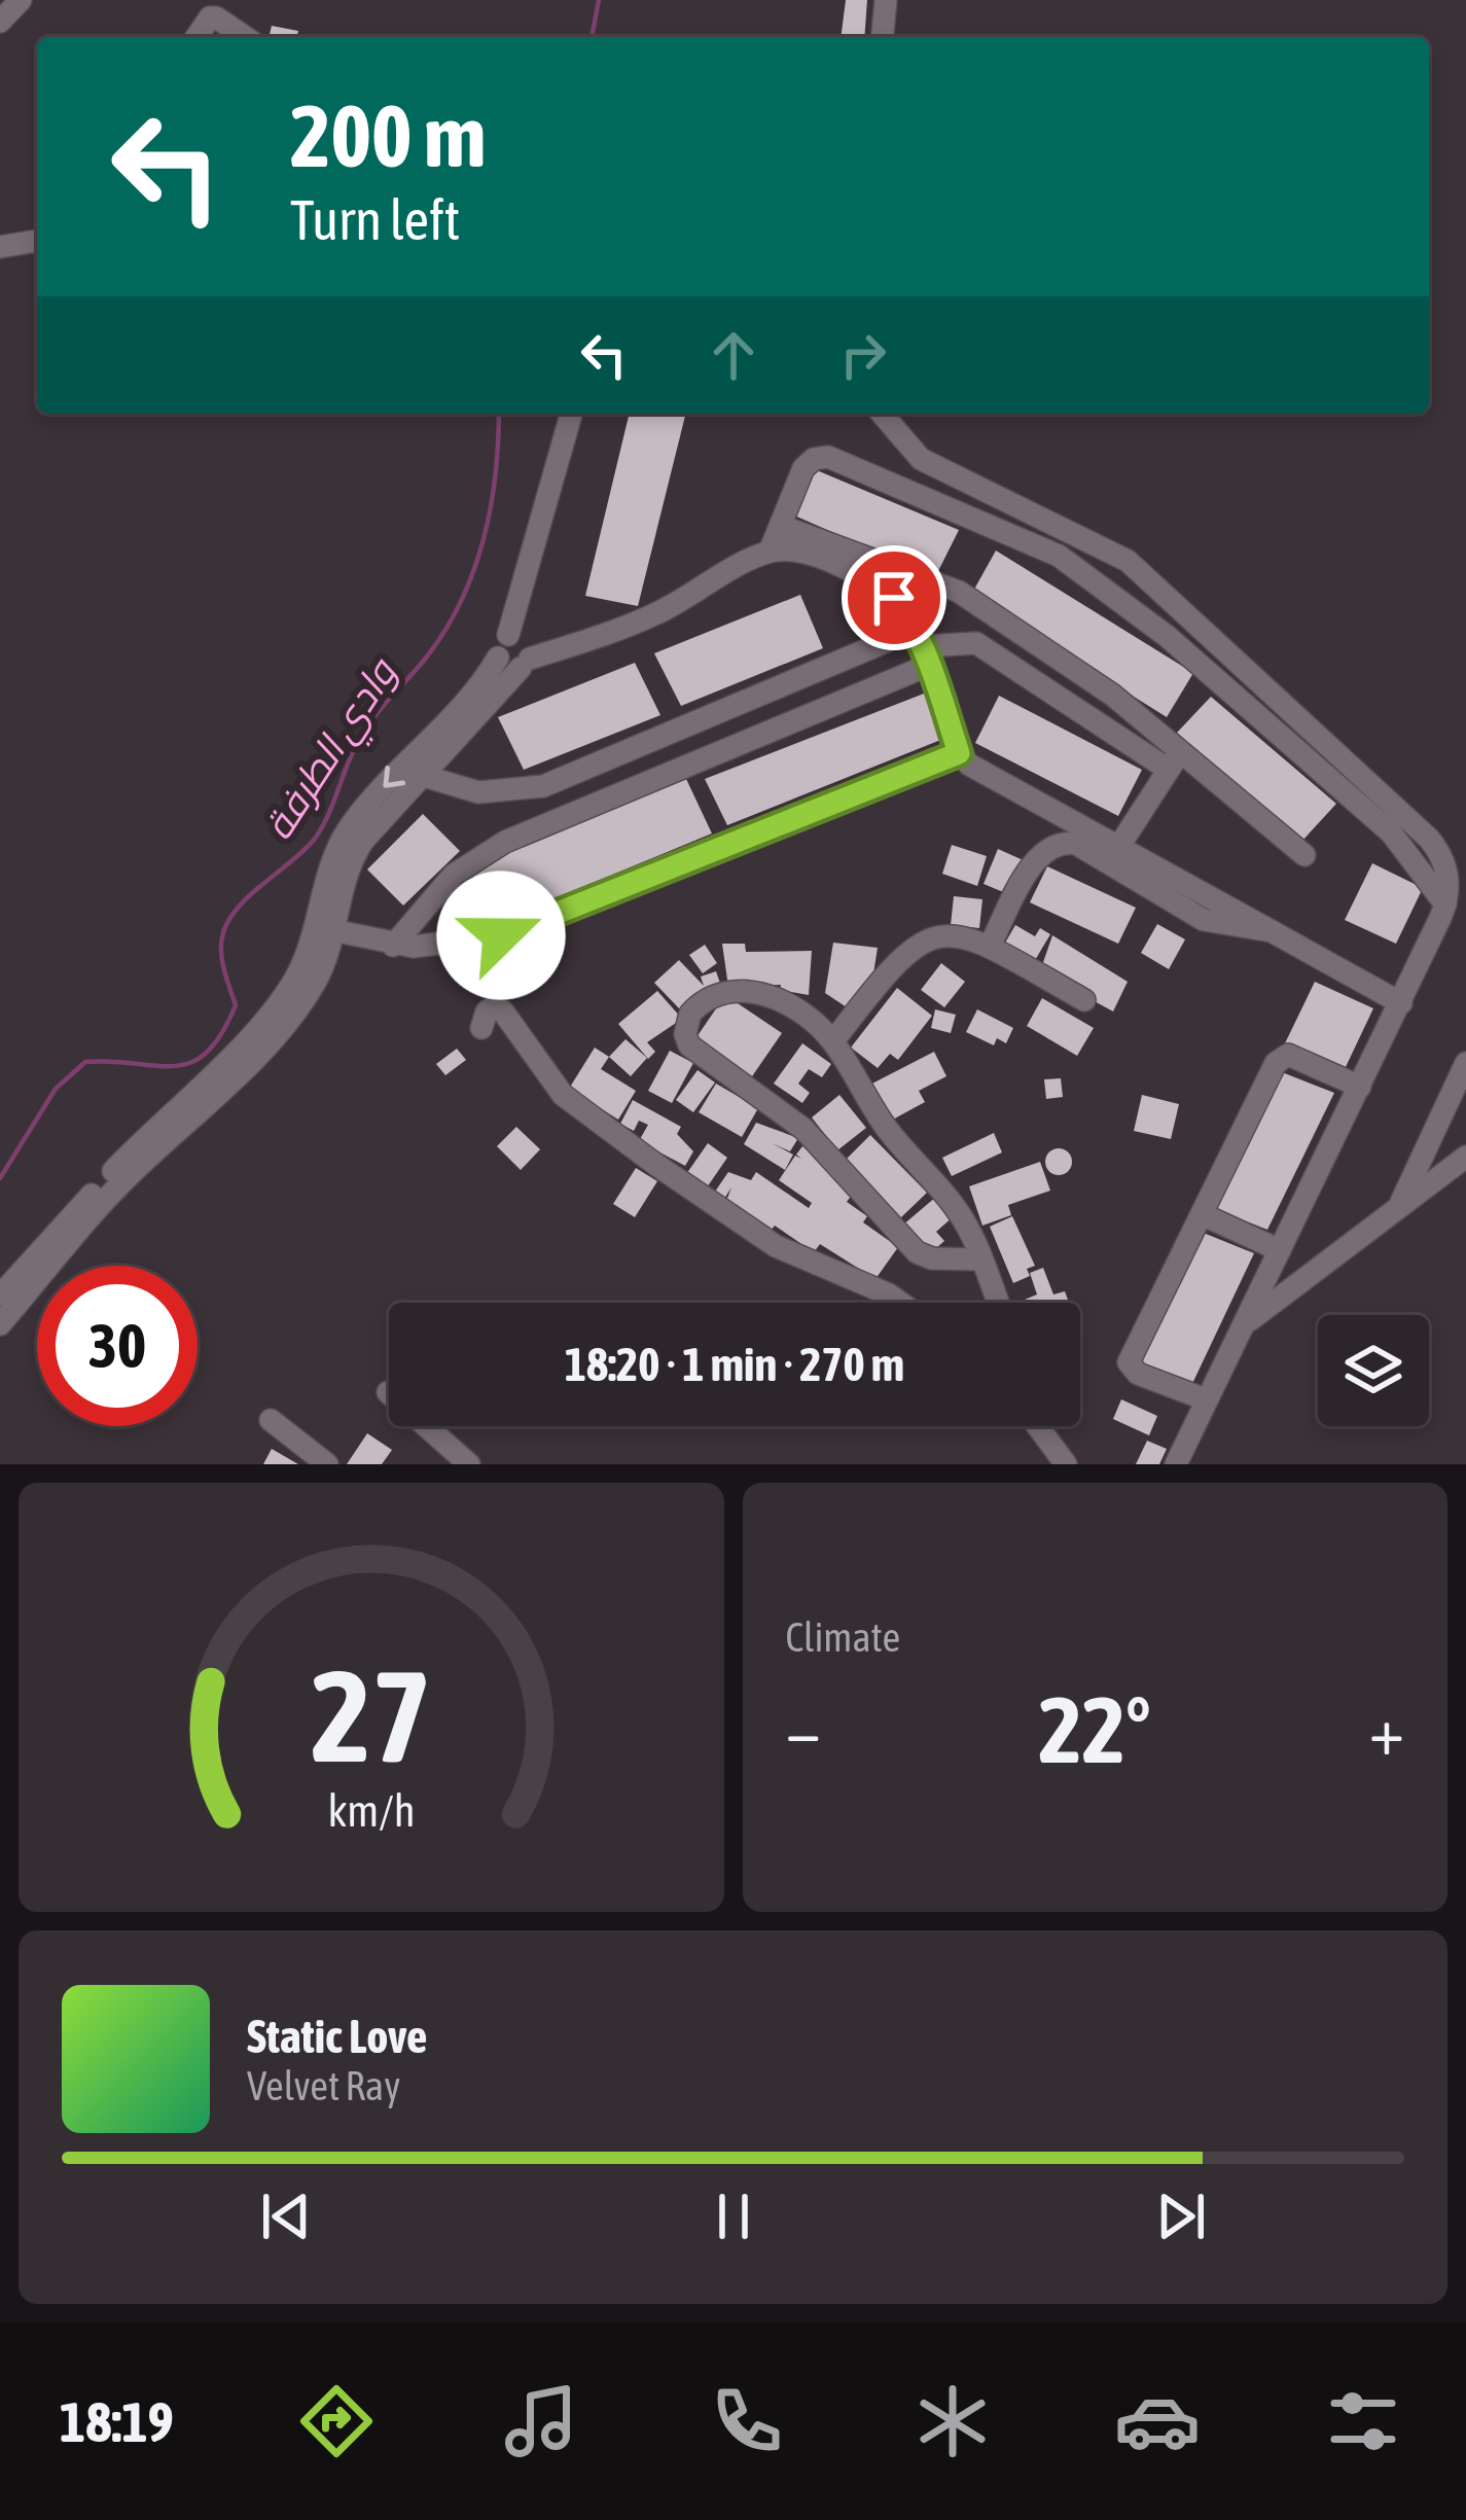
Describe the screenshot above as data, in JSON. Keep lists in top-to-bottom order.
{
  "water": ["وادي الطرفة"],
  "page": {
    "turn": ["200 m", "Turn left"],
    "limit": "30",
    "trip": "18:20 · 1 min · 270 m",
    "tile": "Climate",
    "heat": ["−", "22°", "+"],
    "song": ["Static Love", "Velvet Ray"],
    "tabs": "18:19",
    "gauge": ["27", "km/h"]
  }
}
